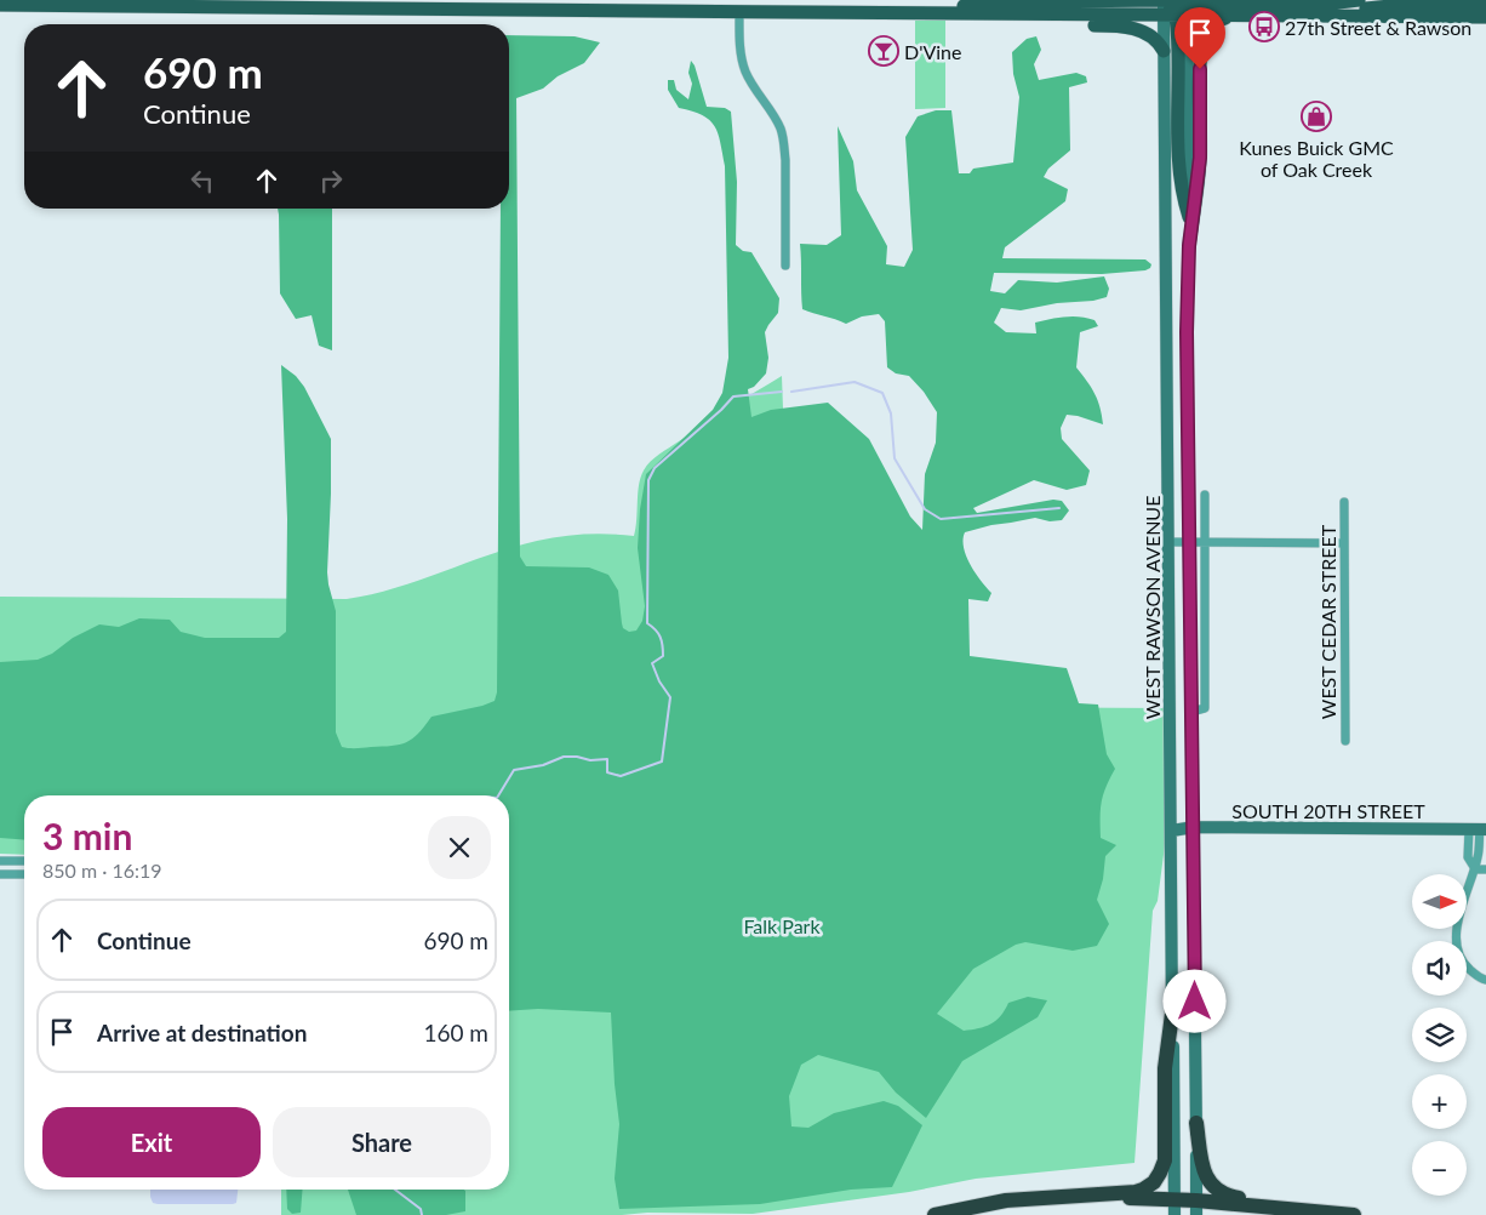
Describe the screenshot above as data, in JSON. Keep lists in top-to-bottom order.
{
  "streets": {
    "main road": ["WEST RAWSON AVENUE", "SOUTH 20TH STREET"],
    "street": ["WEST CEDAR STREET"]
  },
  "crossings": [
    ["WEST RAWSON AVENUE", "SOUTH 20TH STREET"]
  ],
  "parks": ["Falk Park"],
  "places": {
    "bus stop": ["27th Street & Rawson"],
    "bar": ["D'Vine"],
    "shop": ["Kunes Buick GMC of Oak Creek"]
  },
  "north": "right",
  "page": {
    "turn": ["690 m", "Continue"],
    "heading": ["3 min", "850 m · 16:19"],
    "map_buttons": ["+", "−"],
    "list": [
      {
        "name": "Continue",
        "value": "690 m"
      },
      {
        "name": "Arrive at destination",
        "value": "160 m"
      }
    ],
    "buttons": ["Exit", "Share"]
  }
}
